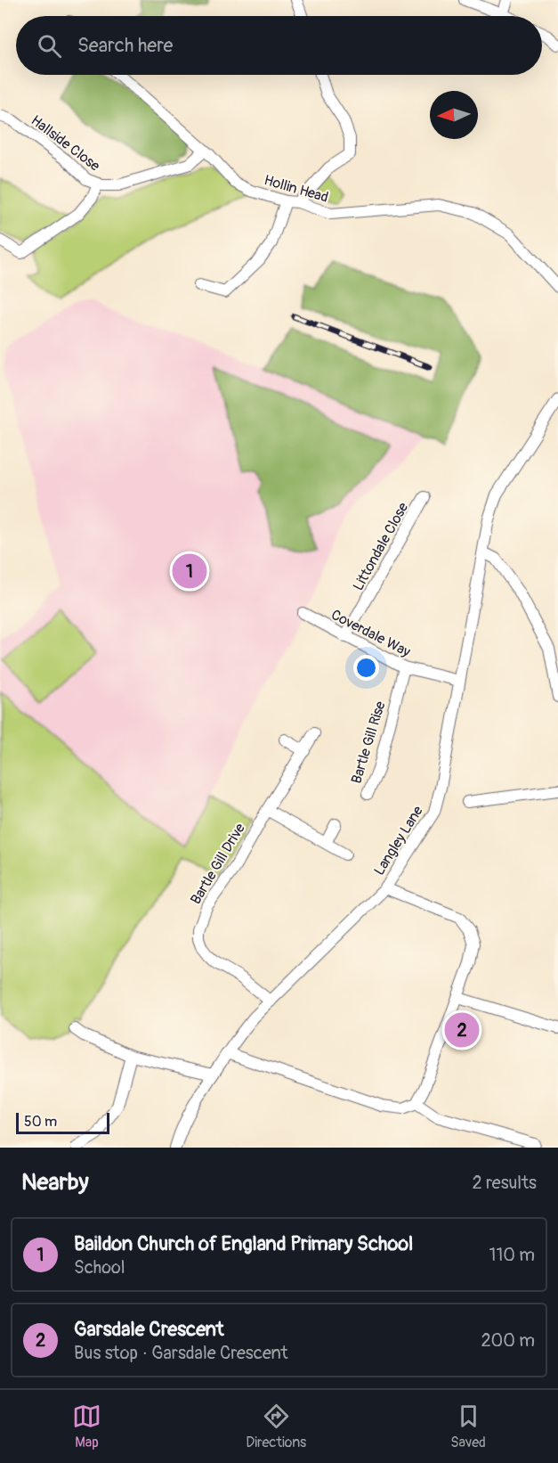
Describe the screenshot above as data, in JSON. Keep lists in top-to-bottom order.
{
  "streets": {
    "street": [
      "Hallside Close",
      "Hollin Head",
      "Littondale Close",
      "Coverdale Way",
      "Bartle Gill Rise",
      "Langley Lane",
      "Bartle Gill Drive"
    ]
  },
  "crossings": [
    ["Hallside Close", "Hollin Head"],
    ["Littondale Close", "Coverdale Way"],
    ["Coverdale Way", "Bartle Gill Rise"],
    ["Coverdale Way", "Langley Lane"],
    ["Langley Lane", "Bartle Gill Drive"]
  ],
  "scale_bar": "50 m",
  "north": "left",
  "page": {
    "search": "Search here",
    "pins": ["1", "2"],
    "scale": "50 m",
    "heading": ["Nearby", "2 results"],
    "list": [
      {
        "mark": "1",
        "name": "Baildon Church of England Primary School",
        "note": "School",
        "value": "110 m"
      },
      {
        "mark": "2",
        "name": "Garsdale Crescent",
        "note": "Bus stop · Garsdale Crescent",
        "value": "200 m"
      }
    ],
    "nav": ["Map", "Directions", "Saved"]
  }
}
